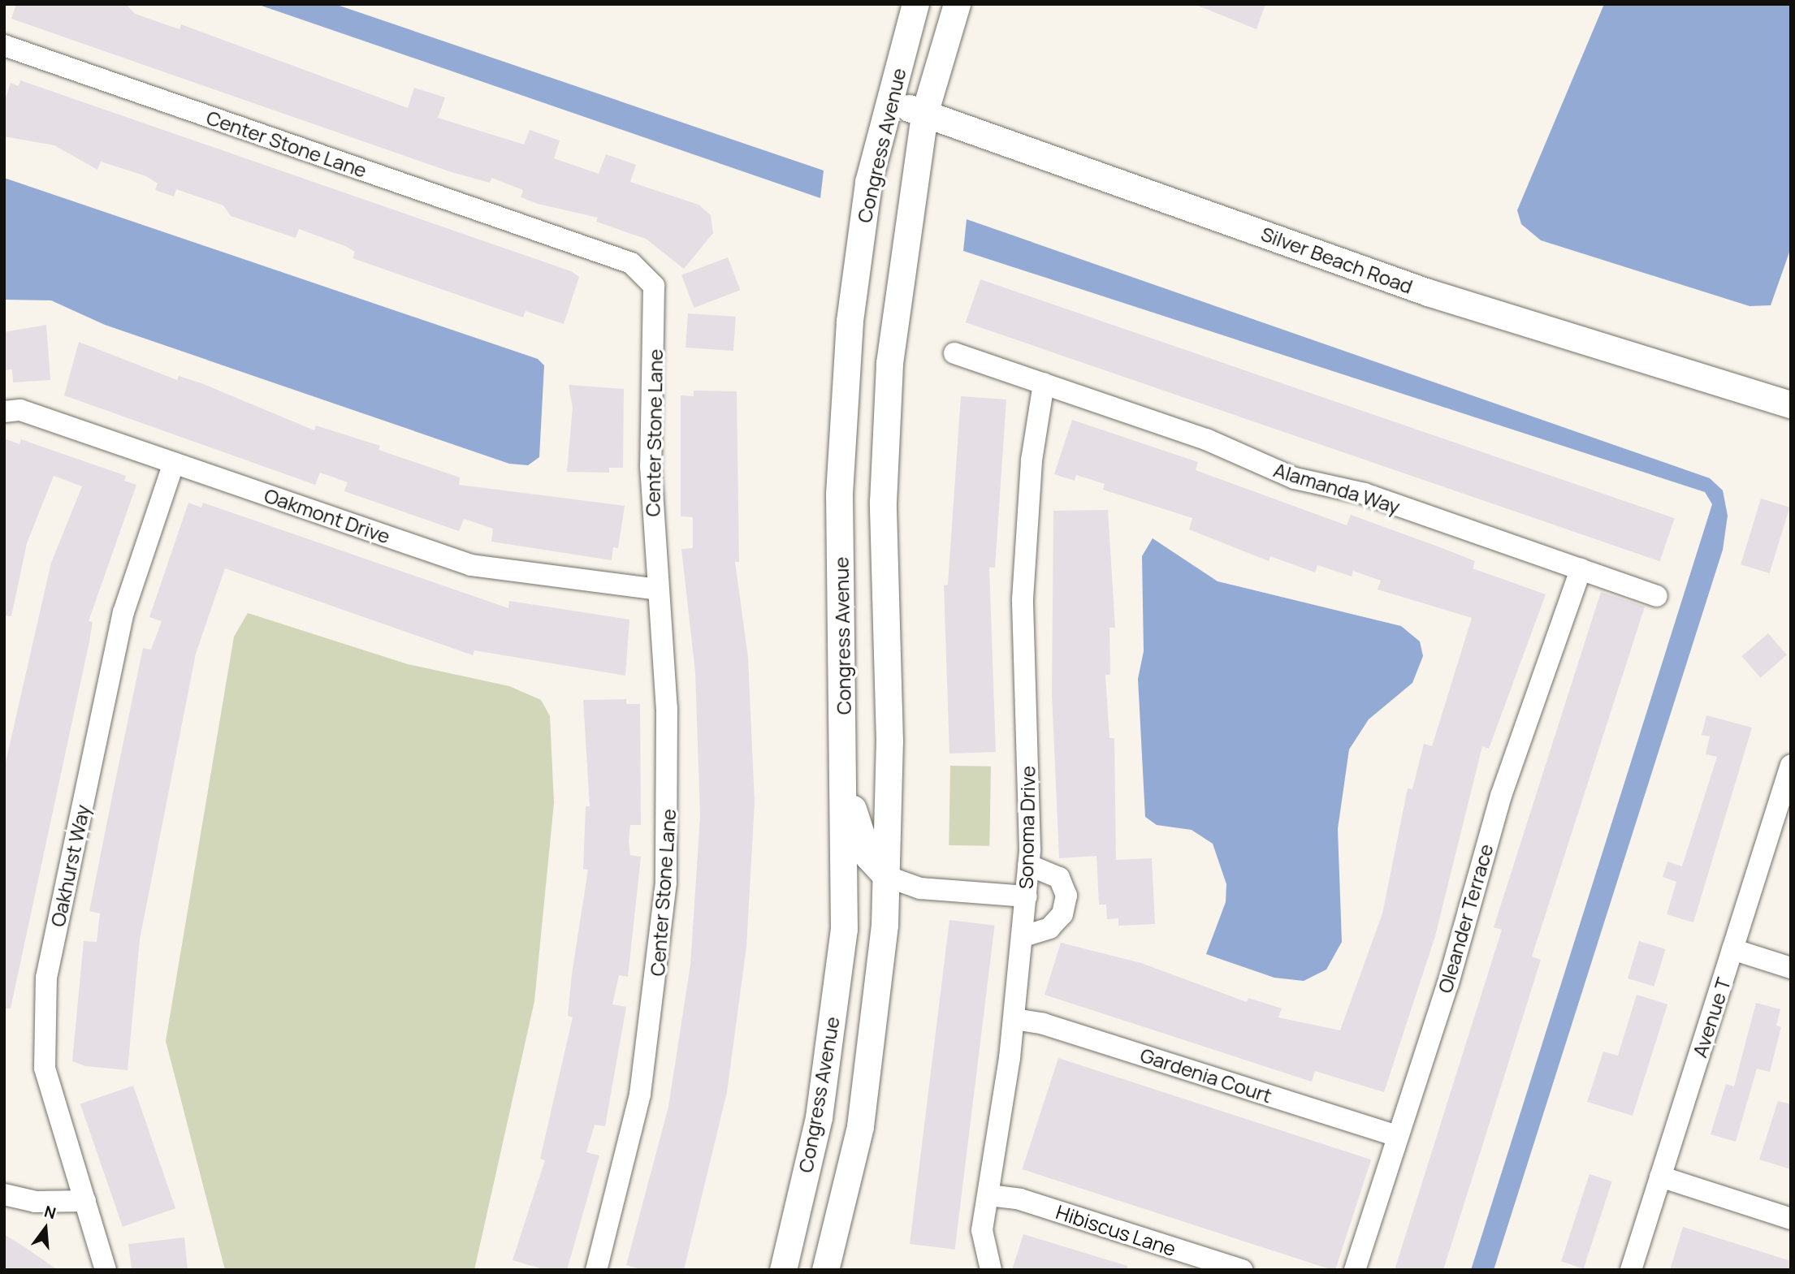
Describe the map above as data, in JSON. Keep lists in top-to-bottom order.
{
  "streets": {
    "street": [
      "Center Stone Lane",
      "Congress Avenue",
      "Silver Beach Road",
      "Alamanda Way",
      "Oakmont Drive",
      "Sonoma Drive",
      "Oakhurst Way",
      "Oleander Terrace",
      "Avenue T",
      "Gardenia Court",
      "Hibiscus Lane"
    ]
  },
  "crossings": [
    ["Center Stone Lane", "Oakmont Drive"],
    ["Congress Avenue", "Silver Beach Road"],
    ["Alamanda Way", "Sonoma Drive"],
    ["Alamanda Way", "Oleander Terrace"],
    ["Oakmont Drive", "Oakhurst Way"],
    ["Sonoma Drive", "Gardenia Court"],
    ["Sonoma Drive", "Hibiscus Lane"],
    ["Oleander Terrace", "Gardenia Court"]
  ],
  "north": "top"
}
